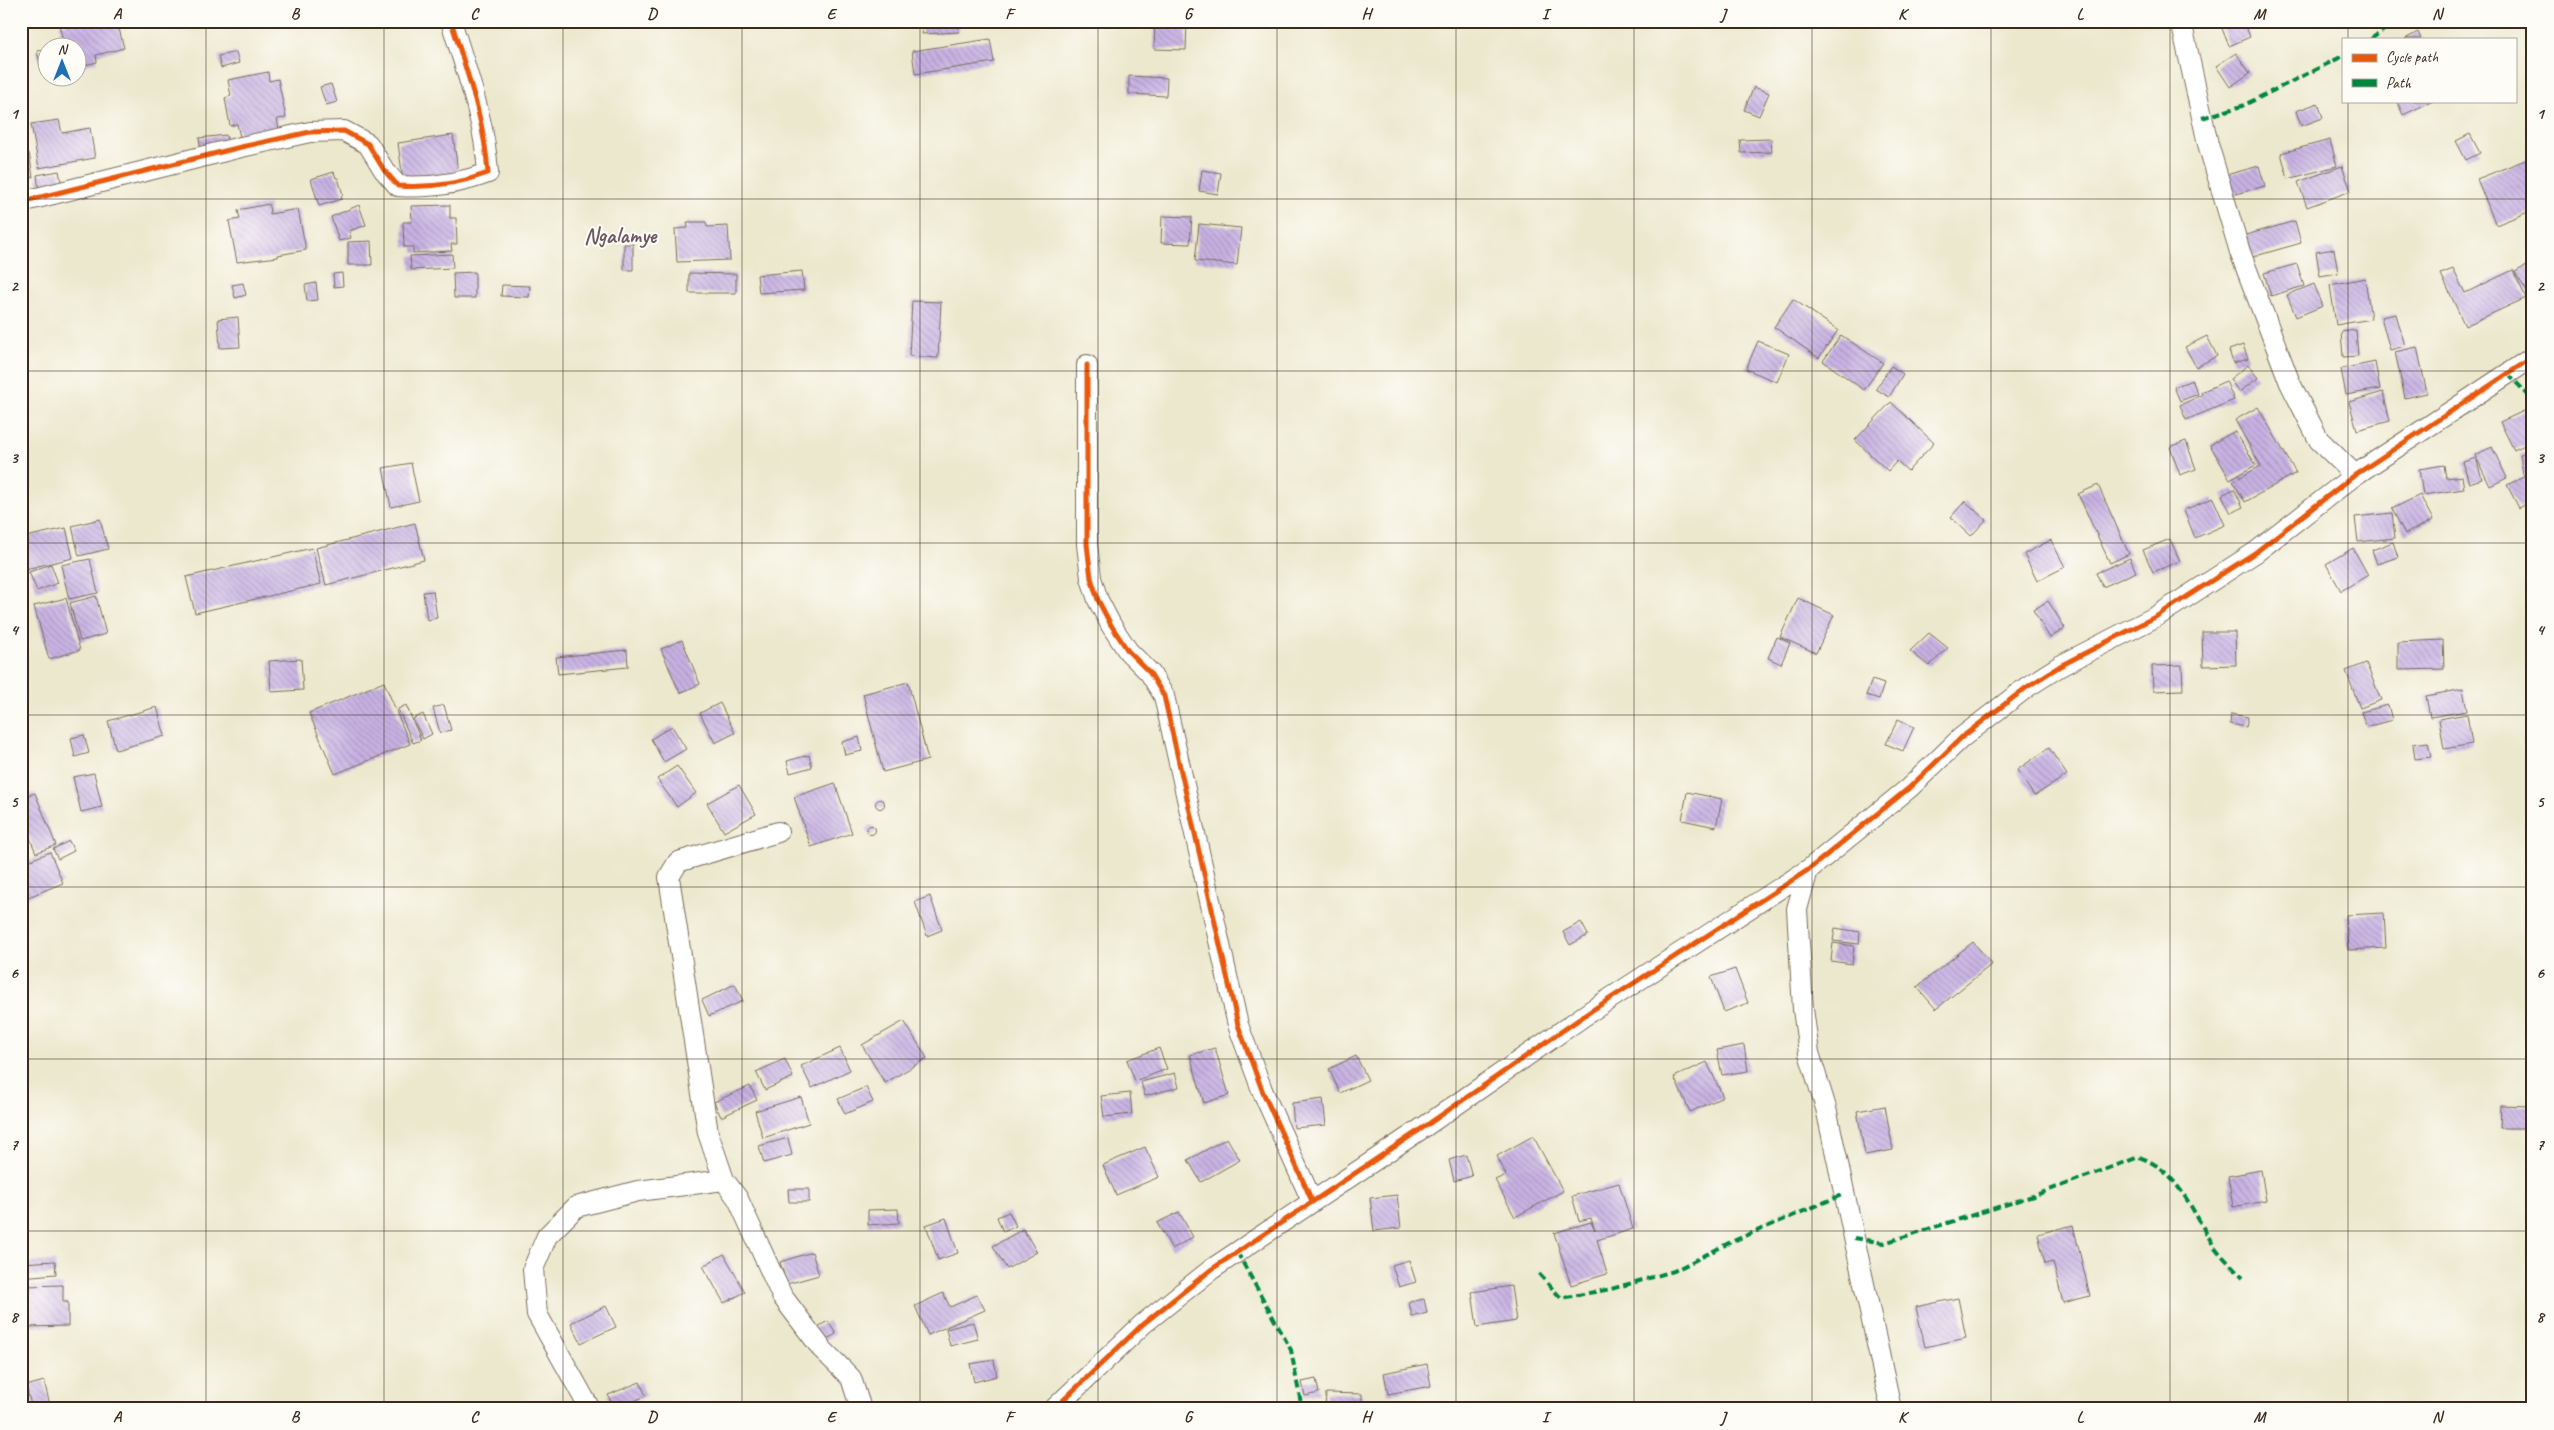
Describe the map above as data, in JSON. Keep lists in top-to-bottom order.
{
  "districts": ["Ngalamye"],
  "legend": ["Cycle path", "Path"],
  "north": "top",
  "grid": {
    "columns": [
      "A",
      "B",
      "C",
      "D",
      "E",
      "F",
      "G",
      "H",
      "I",
      "J",
      "K",
      "L",
      "M",
      "N"
    ],
    "rows": [
      "1",
      "2",
      "3",
      "4",
      "5",
      "6",
      "7",
      "8"
    ]
  }
}
